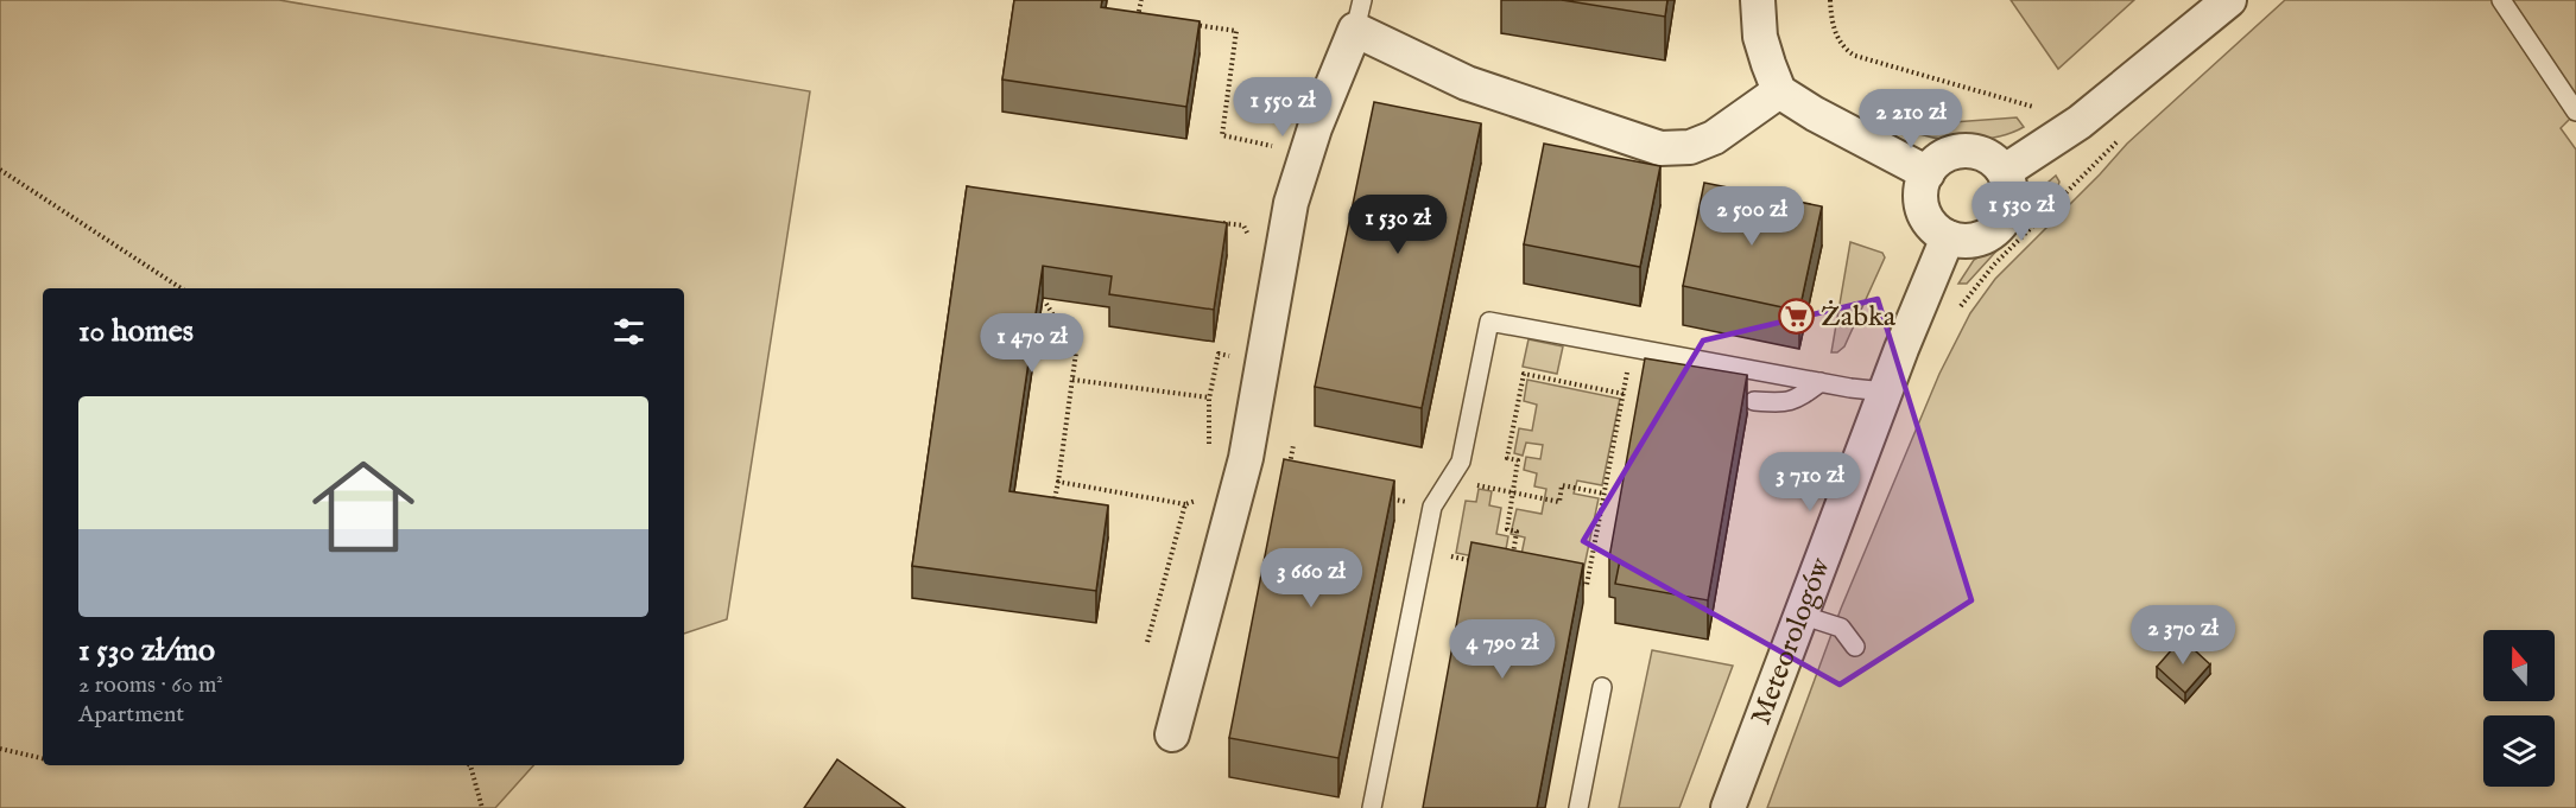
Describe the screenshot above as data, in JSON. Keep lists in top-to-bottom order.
{
  "streets": {
    "street": ["Meteorologów"]
  },
  "places": {
    "supermarket": ["Żabka"]
  },
  "north": "top",
  "page": {
    "price": [
      "1 550 zł",
      "2 210 zł",
      "1 530 zł",
      "2 500 zł",
      "1 530 zł",
      "1 470 zł",
      "3 710 zł",
      "3 660 zł",
      "2 370 zł",
      "4 790 zł"
    ],
    "heading": "10 homes",
    "list": [
      {
        "name": "1 530 zł/mo",
        "note": "2 rooms · 60 m² · Apartment"
      }
    ]
  }
}
